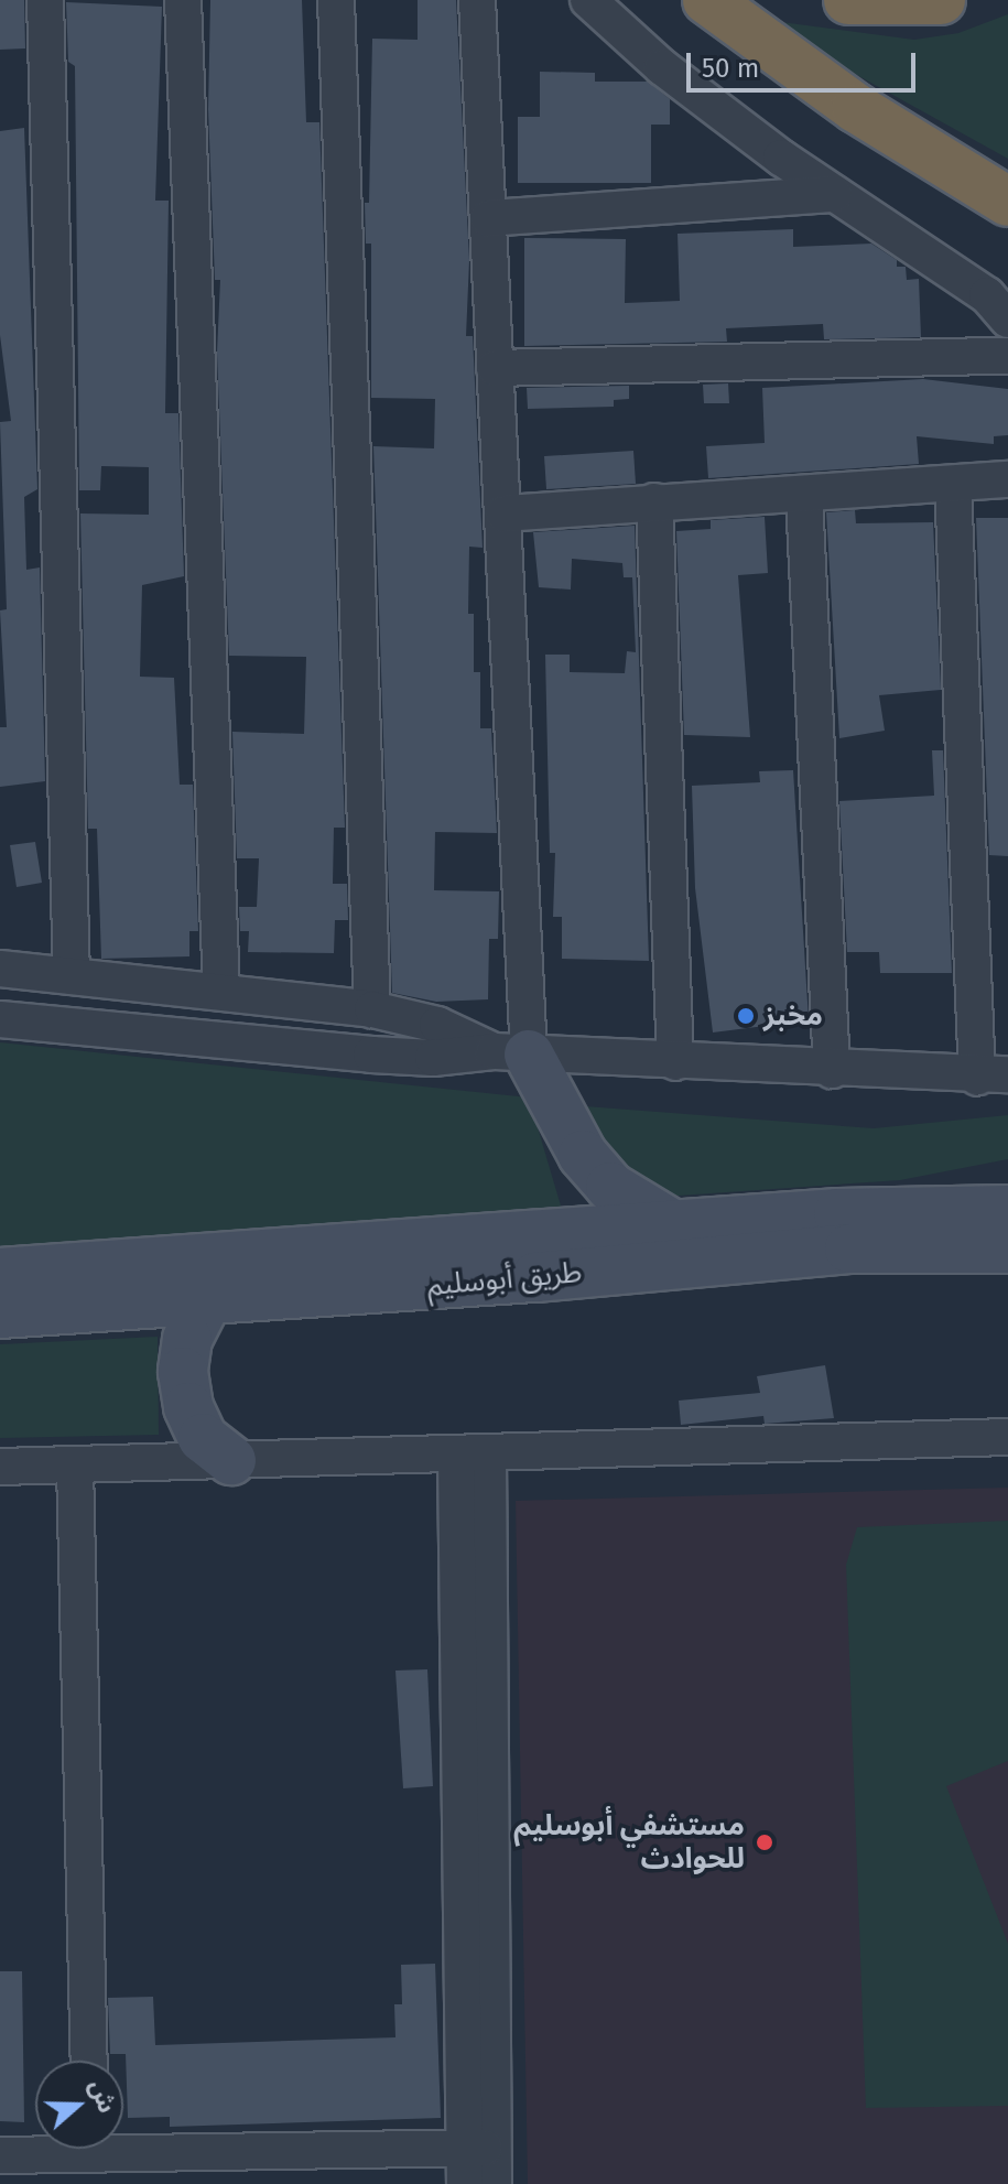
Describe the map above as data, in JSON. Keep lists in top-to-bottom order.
{
  "streets": {
    "main road": ["طريق أبوسليم"]
  },
  "places": ["مخبز", "مستشفي أبوسليم للحوادث"],
  "scale_bar": "50 m",
  "north": "right"
}
